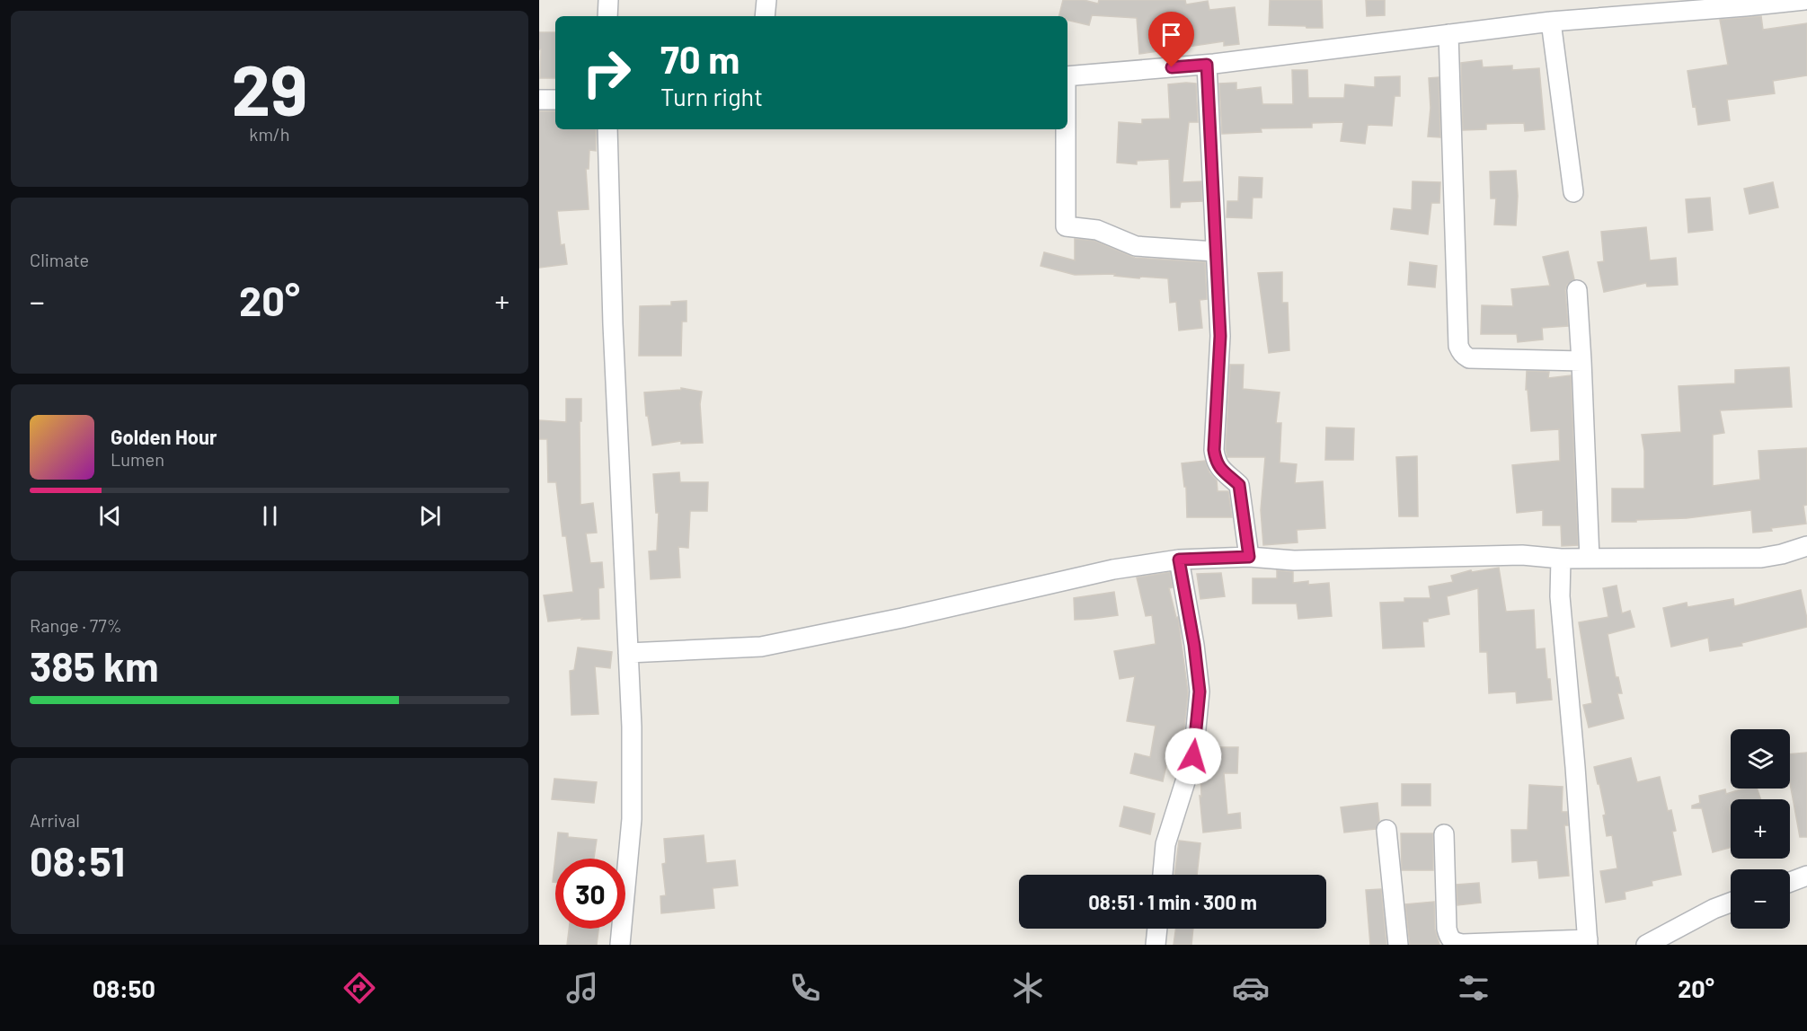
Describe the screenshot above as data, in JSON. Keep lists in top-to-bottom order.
{
  "page": {
    "tile": [
      ["29", "km/h"],
      "Climate",
      ["Range · 77%", "385 km"],
      ["Arrival", "08:51"]
    ],
    "turn": ["70 m", "Turn right"],
    "heat": ["−", "20°", "+"],
    "song": ["Golden Hour", "Lumen"],
    "map_buttons": ["+", "−"],
    "limit": "30",
    "trip": "08:51 · 1 min · 300 m",
    "tabs": ["08:50", "20°"]
  }
}
